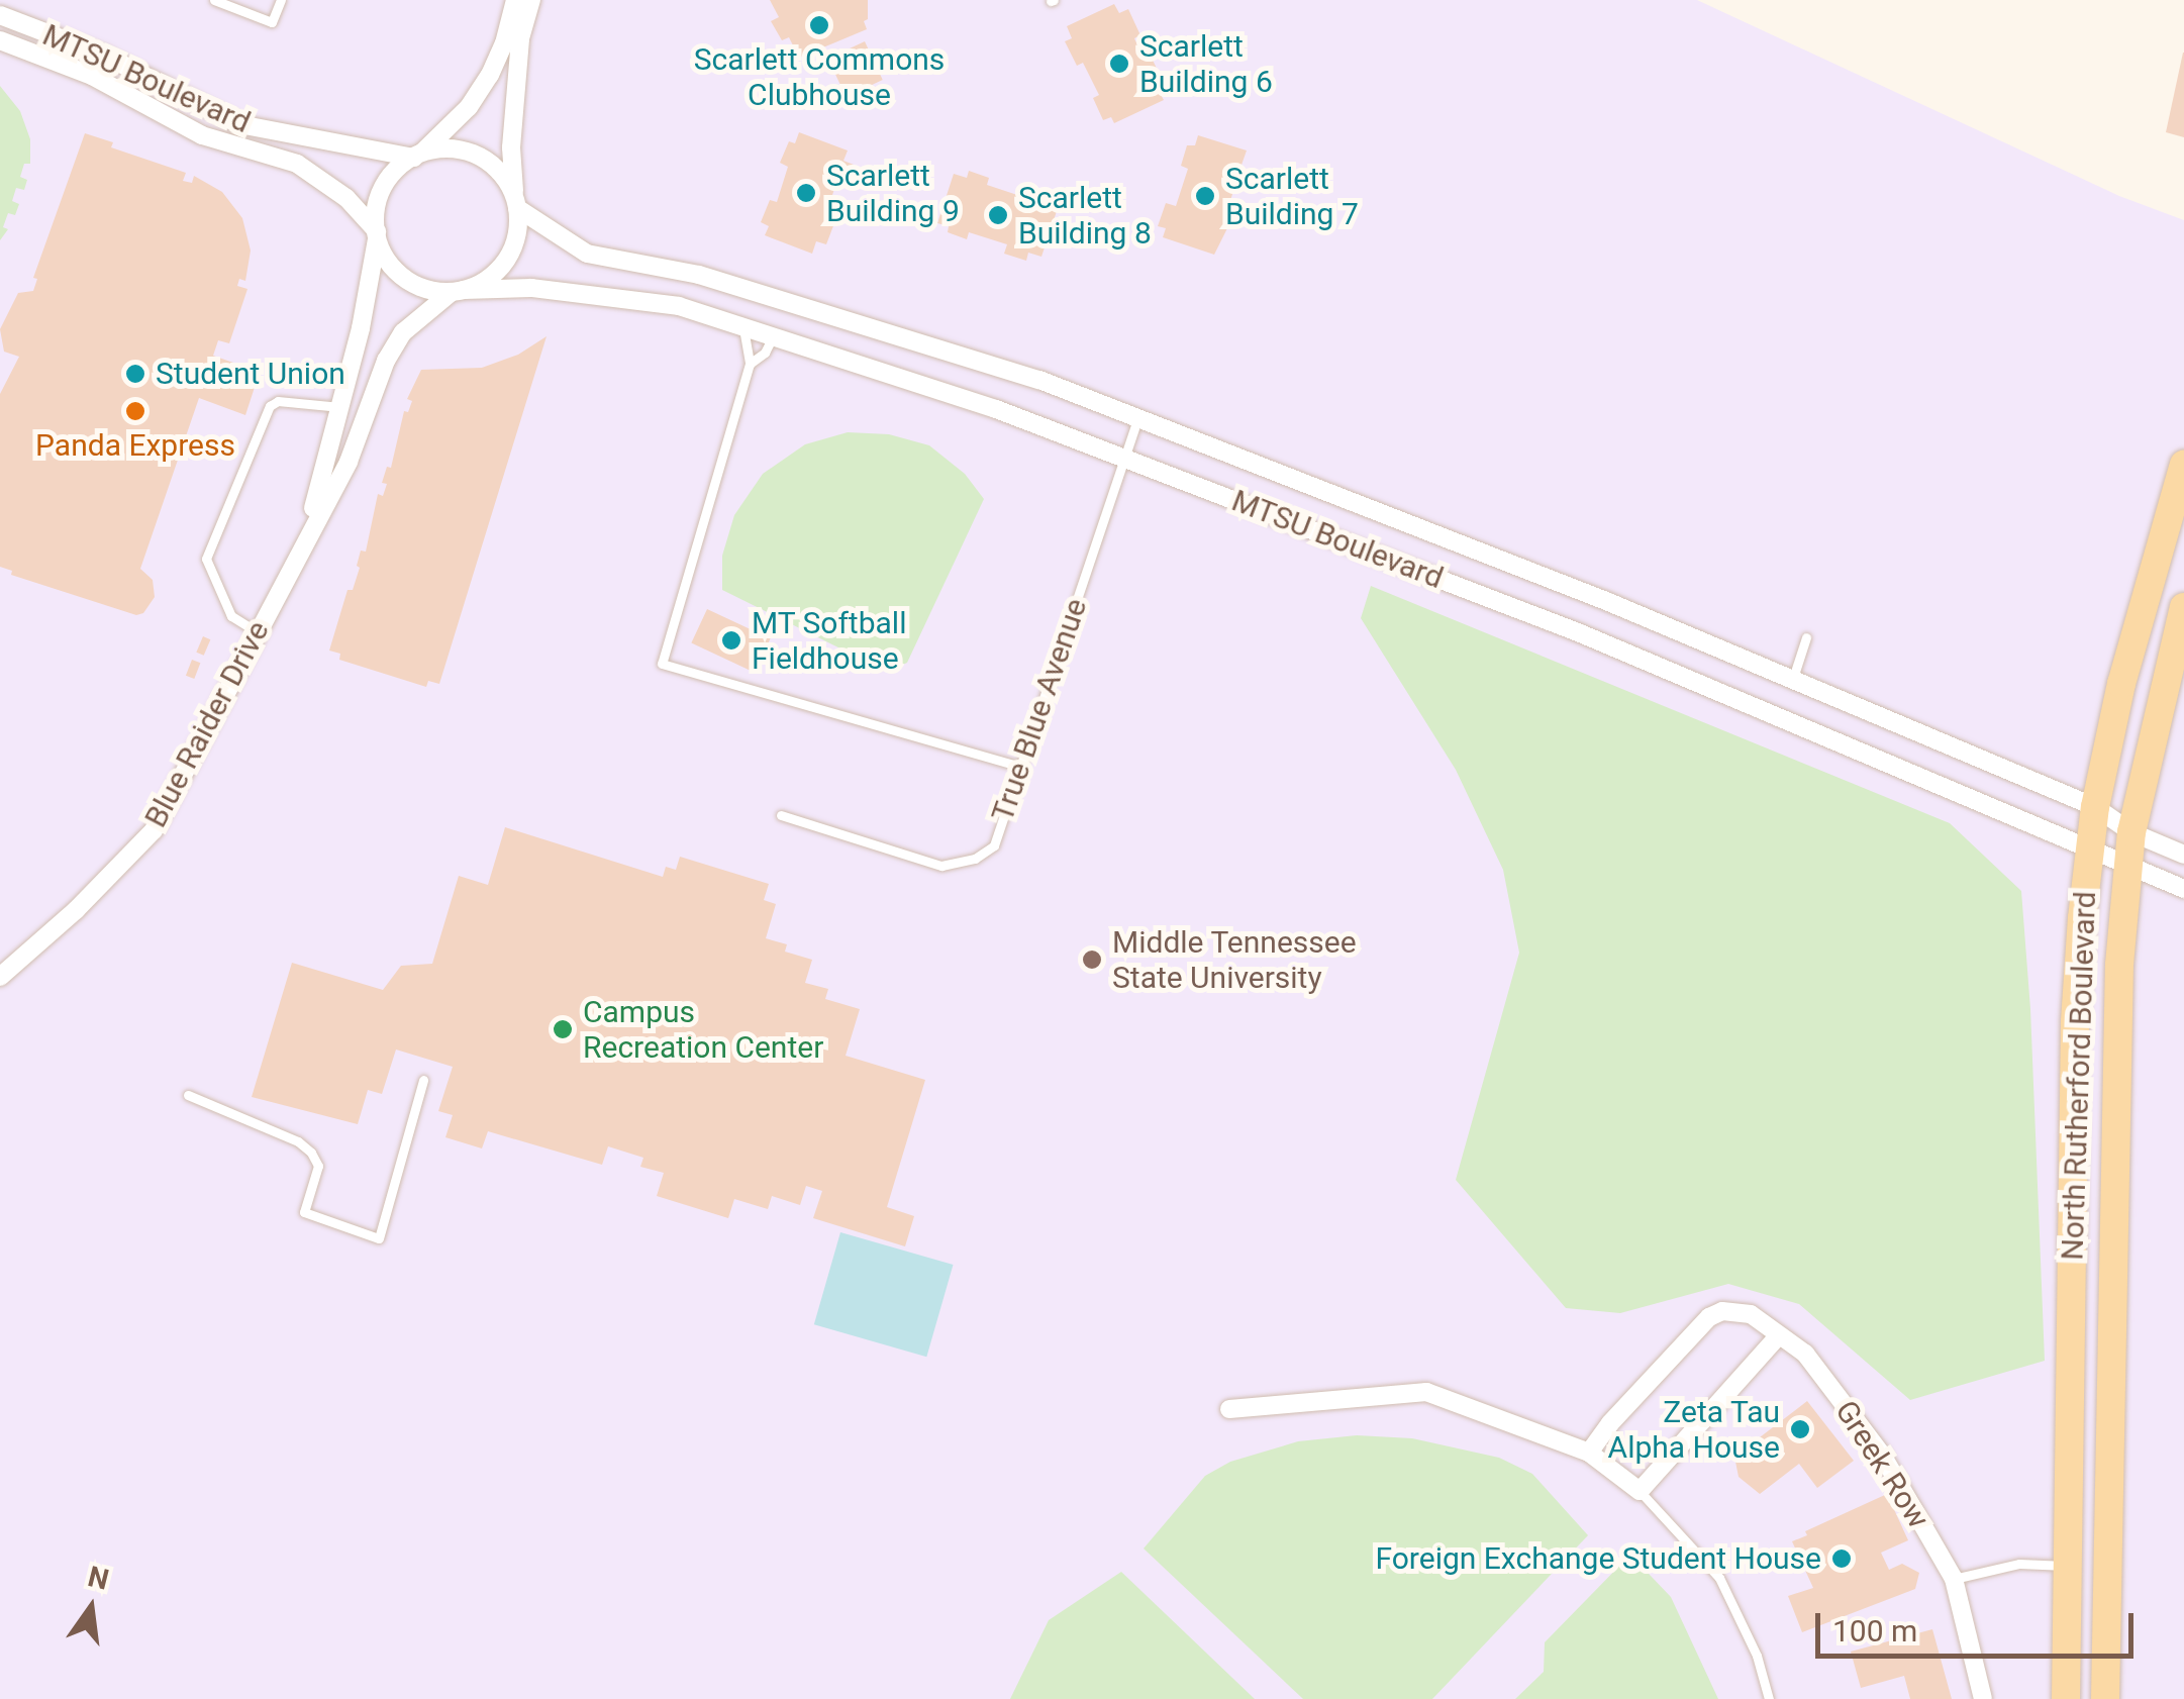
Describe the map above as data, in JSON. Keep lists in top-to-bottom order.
{
  "streets": {
    "main road": ["North Rutherford Boulevard"],
    "street": ["MTSU Boulevard", "Blue Raider Drive", "Greek Row"],
    "lane": ["True Blue Avenue"]
  },
  "crossings": [
    ["MTSU Boulevard", "True Blue Avenue"],
    ["MTSU Boulevard", "Blue Raider Drive"],
    ["MTSU Boulevard", "North Rutherford Boulevard"]
  ],
  "places": [
    "Scarlett Commons Clubhouse",
    "Scarlett Building 6",
    "Scarlett Building 9",
    "Scarlett Building 7",
    "Scarlett Building 8",
    "Student Union",
    "Panda Express",
    "MT Softball Fieldhouse",
    "Middle Tennessee State University",
    "Campus Recreation Center",
    "Zeta Tau Alpha House",
    "Foreign Exchange Student House"
  ],
  "scale_bar": "100 m",
  "north": "top"
}
